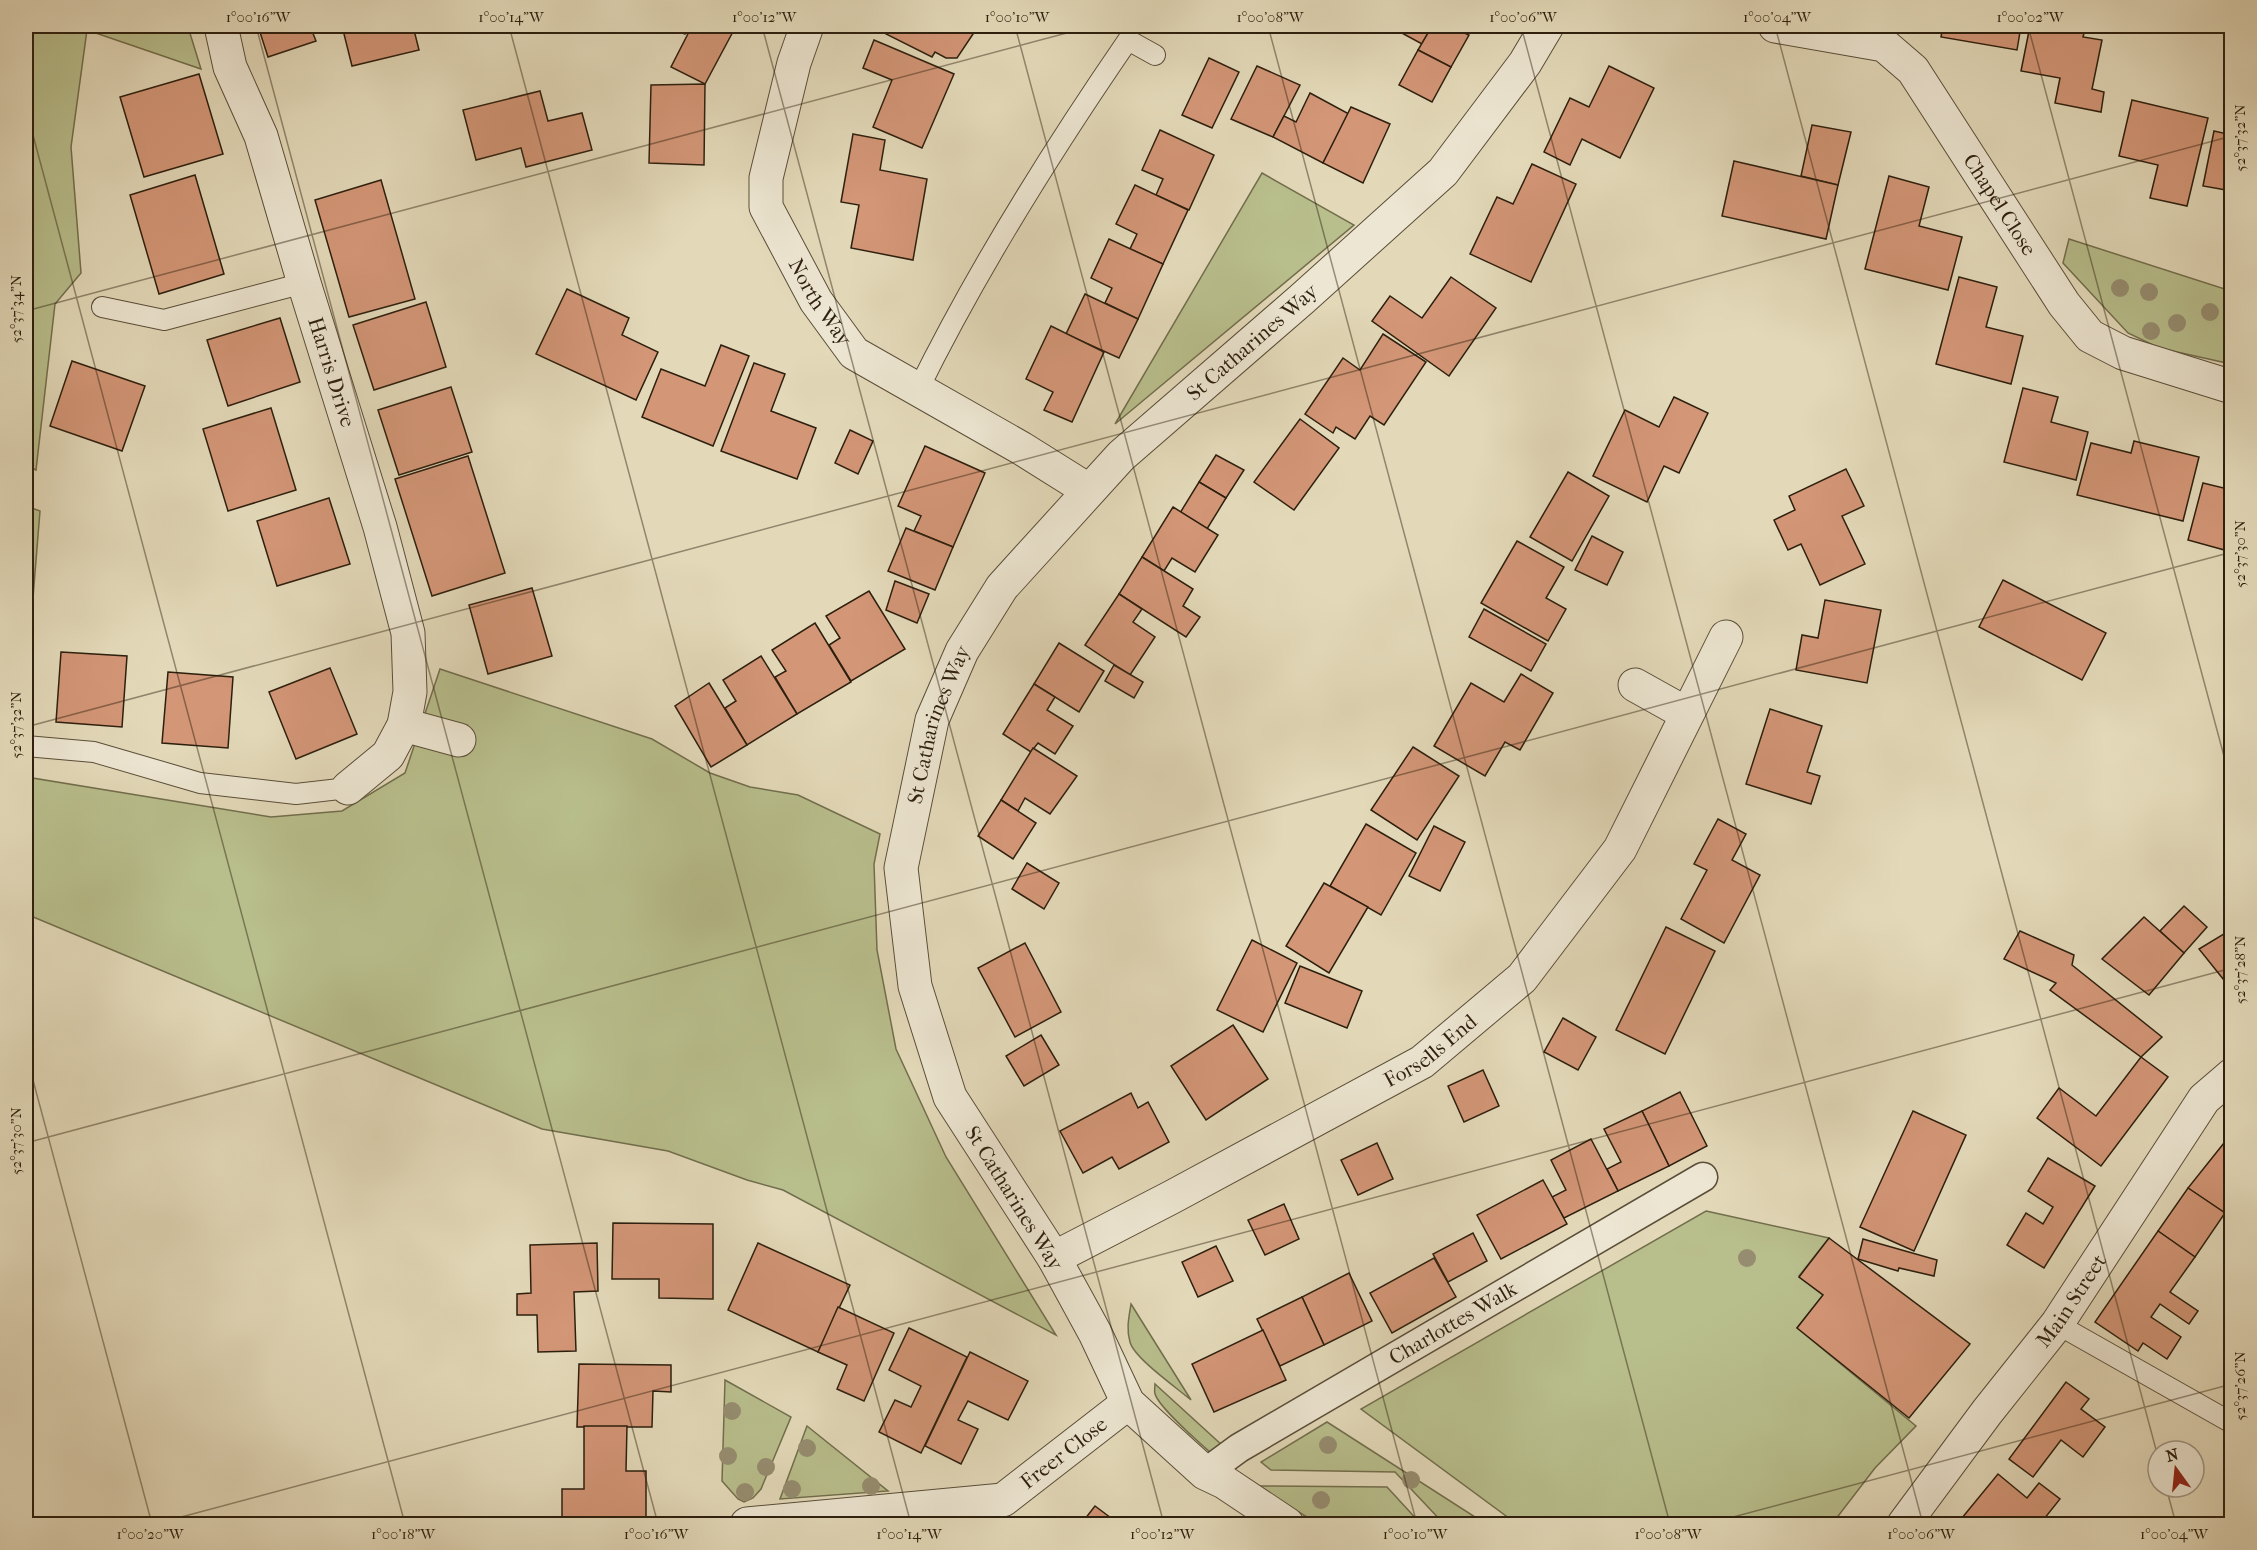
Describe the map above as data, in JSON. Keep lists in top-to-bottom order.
{
  "streets": {
    "street": [
      "Chapel Close",
      "North Way",
      "St Catharines Way",
      "Harris Drive",
      "Forsells End",
      "Main Street",
      "Charlottes Walk",
      "Freer Close"
    ]
  },
  "crossings": [
    ["North Way", "St Catharines Way"],
    ["St Catharines Way", "Forsells End"],
    ["St Catharines Way", "Charlottes Walk"],
    ["St Catharines Way", "Freer Close"]
  ],
  "north": "top",
  "coordinates": [
    "1°00'16\"W",
    "1°00'14\"W",
    "1°00'12\"W",
    "1°00'10\"W",
    "1°00'08\"W",
    "1°00'06\"W",
    "1°00'04\"W",
    "1°00'02\"W",
    "52°37'32\"N",
    "52°37'34\"N",
    "52°37'30\"N",
    "52°37'28\"N",
    "52°37'26\"N",
    "1°00'20\"W",
    "1°00'18\"W"
  ]
}
